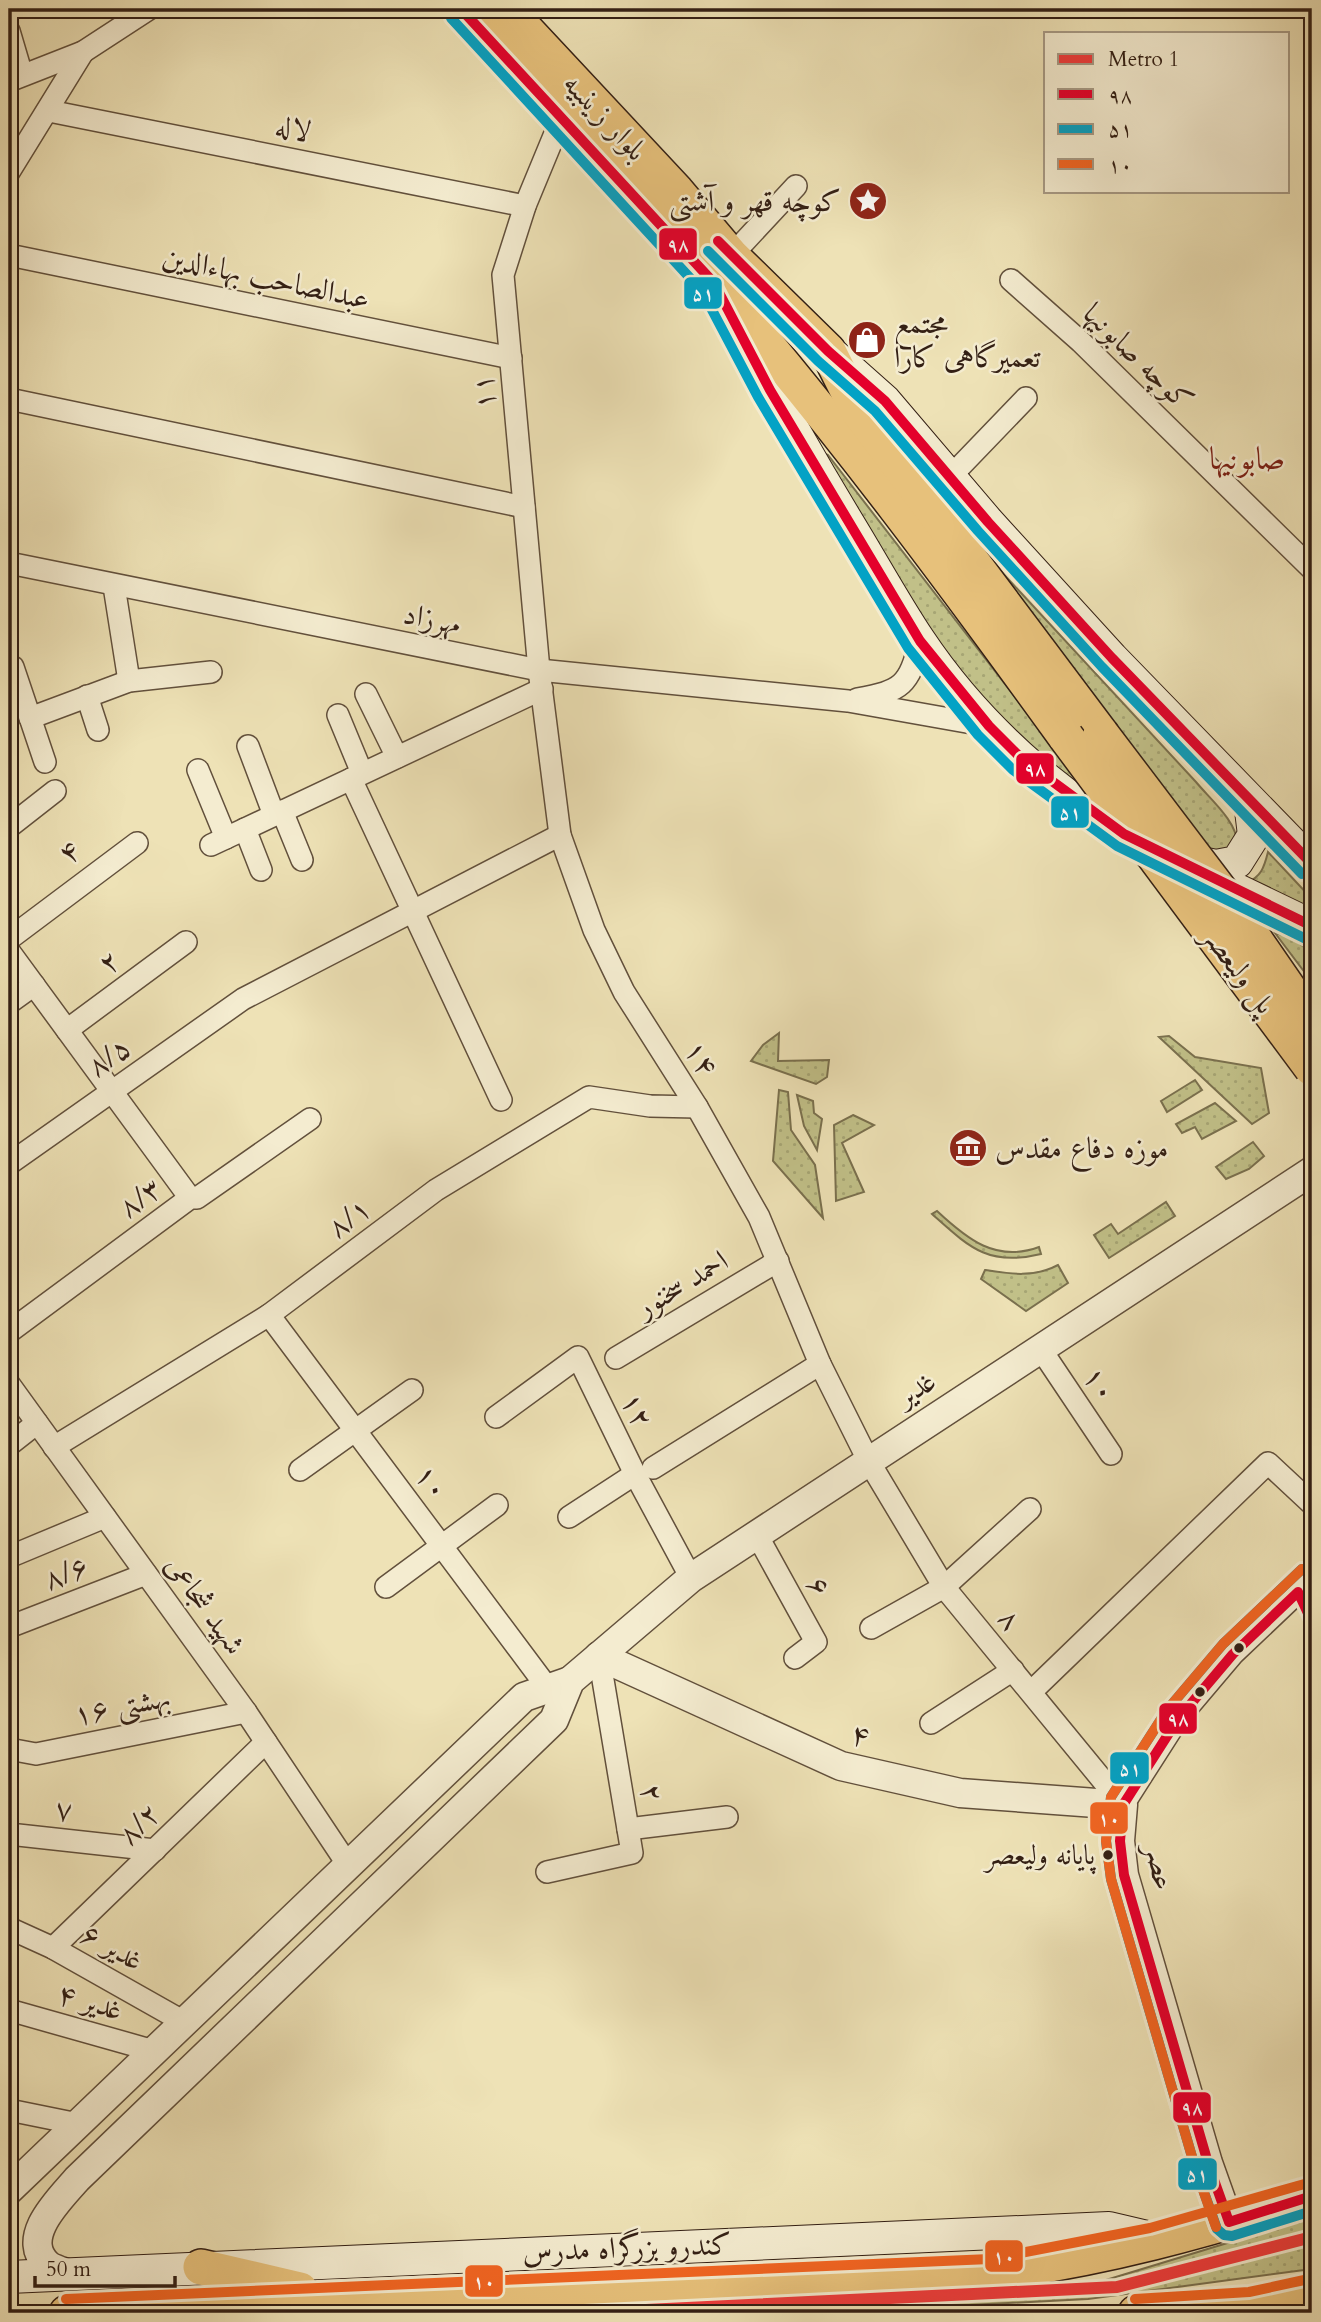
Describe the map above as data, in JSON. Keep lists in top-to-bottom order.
{
  "streets": {
    "main road": ["بلوار زینبیه", "پل ولیعصر", "کندرو بزرگراه مدرس"],
    "street": [
      "لاله",
      "عبدالصاحب بهاءالدین",
      "کوچه صابونیها",
      "۱۱",
      "مهرزاد",
      "۴",
      "۲",
      "۸/۵",
      "۱۴",
      "۸/۳",
      "۸/۱",
      "احمد سخنور",
      "۱۰",
      "غدیر",
      "۱۲",
      "۸/۶",
      "۶",
      "شهید شجاعی",
      "۸",
      "۱۶ بهشتی",
      "۷",
      "۸/۲",
      "عصر",
      "غدیر ۶",
      "غدیر ۴"
    ]
  },
  "crossings": [
    ["بلوار زینبیه", "۱۱"],
    ["بلوار زینبیه", "پل ولیعصر"],
    ["لاله", "۱۱"],
    ["عبدالصاحب بهاءالدین", "۱۱"],
    ["۱۱", "مهرزاد"],
    ["۱۱", "۱۴"],
    ["مهرزاد", "۱۴"],
    ["۴", "۲"],
    ["۴", "غدیر"],
    ["۴", "۸"],
    ["۴", "عصر"],
    ["۲", "غدیر"],
    ["۸/۵", "۱۴"],
    ["۱۴", "۸/۱"],
    ["۱۴", "احمد سخنور"],
    ["۱۴", "غدیر"],
    ["۱۴", "۸"],
    ["۸/۱", "۱۰"],
    ["۸/۱", "شهید شجاعی"],
    ["۱۰", "غدیر"],
    ["غدیر", "۱۲"],
    ["غدیر", "۶"],
    ["غدیر", "شهید شجاعی"],
    ["غدیر", "۸"],
    ["غدیر", "غدیر ۶"],
    ["غدیر", "غدیر ۴"],
    ["۸/۶", "شهید شجاعی"],
    ["شهید شجاعی", "۱۶ بهشتی"],
    ["شهید شجاعی", "۸/۲"],
    ["۸", "عصر"],
    ["۷", "۸/۲"],
    ["۸/۲", "غدیر ۶"]
  ],
  "districts": ["صابونیها"],
  "places": {
    "place": ["کوچه قهر و آشتی"],
    "shop": ["مجتمع تعمیرگاهی کارا"],
    "museum": ["موزه دفاع مقدس"],
    "other": ["پایانه ولیعصر"]
  },
  "lines": [
    "transit line ۹۸",
    "transit line ۵۱",
    "transit line ۱۰",
    "metro line 1"
  ],
  "legend": [
    "Metro 1",
    "۹۸",
    "۵۱",
    "۱۰"
  ],
  "scale_bar": "50 m"
}
